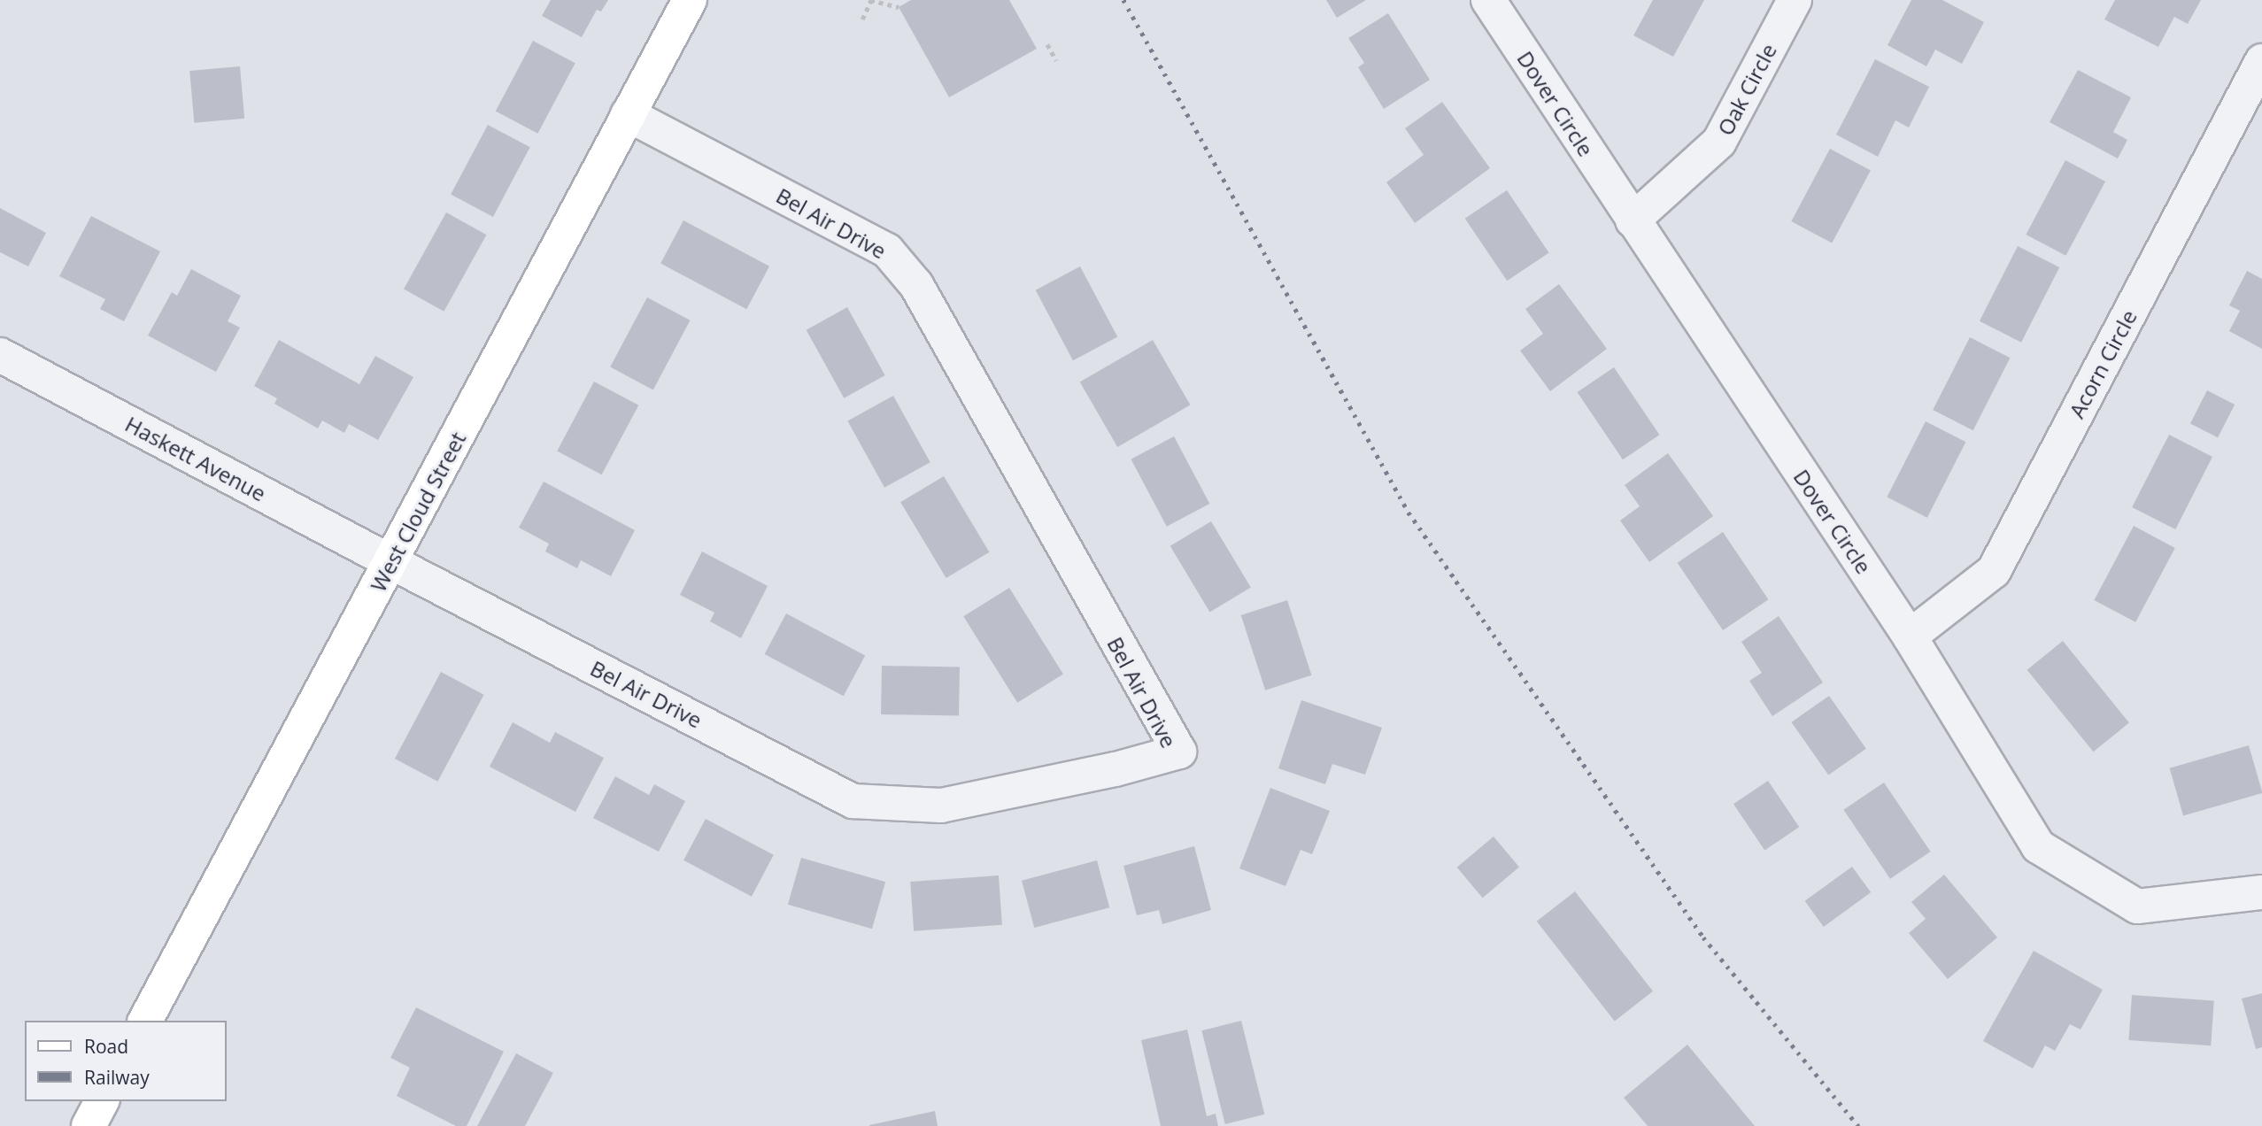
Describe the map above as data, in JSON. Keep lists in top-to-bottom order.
{
  "streets": {
    "main road": ["West Cloud Street"],
    "street": [
      "Oak Circle",
      "Dover Circle",
      "Bel Air Drive",
      "Acorn Circle",
      "Haskett Avenue"
    ]
  },
  "crossings": [
    ["Oak Circle", "Dover Circle"],
    ["Dover Circle", "Acorn Circle"],
    ["Bel Air Drive", "Haskett Avenue"],
    ["Bel Air Drive", "West Cloud Street"],
    ["Haskett Avenue", "West Cloud Street"]
  ],
  "legend": ["Road", "Railway"]
}
